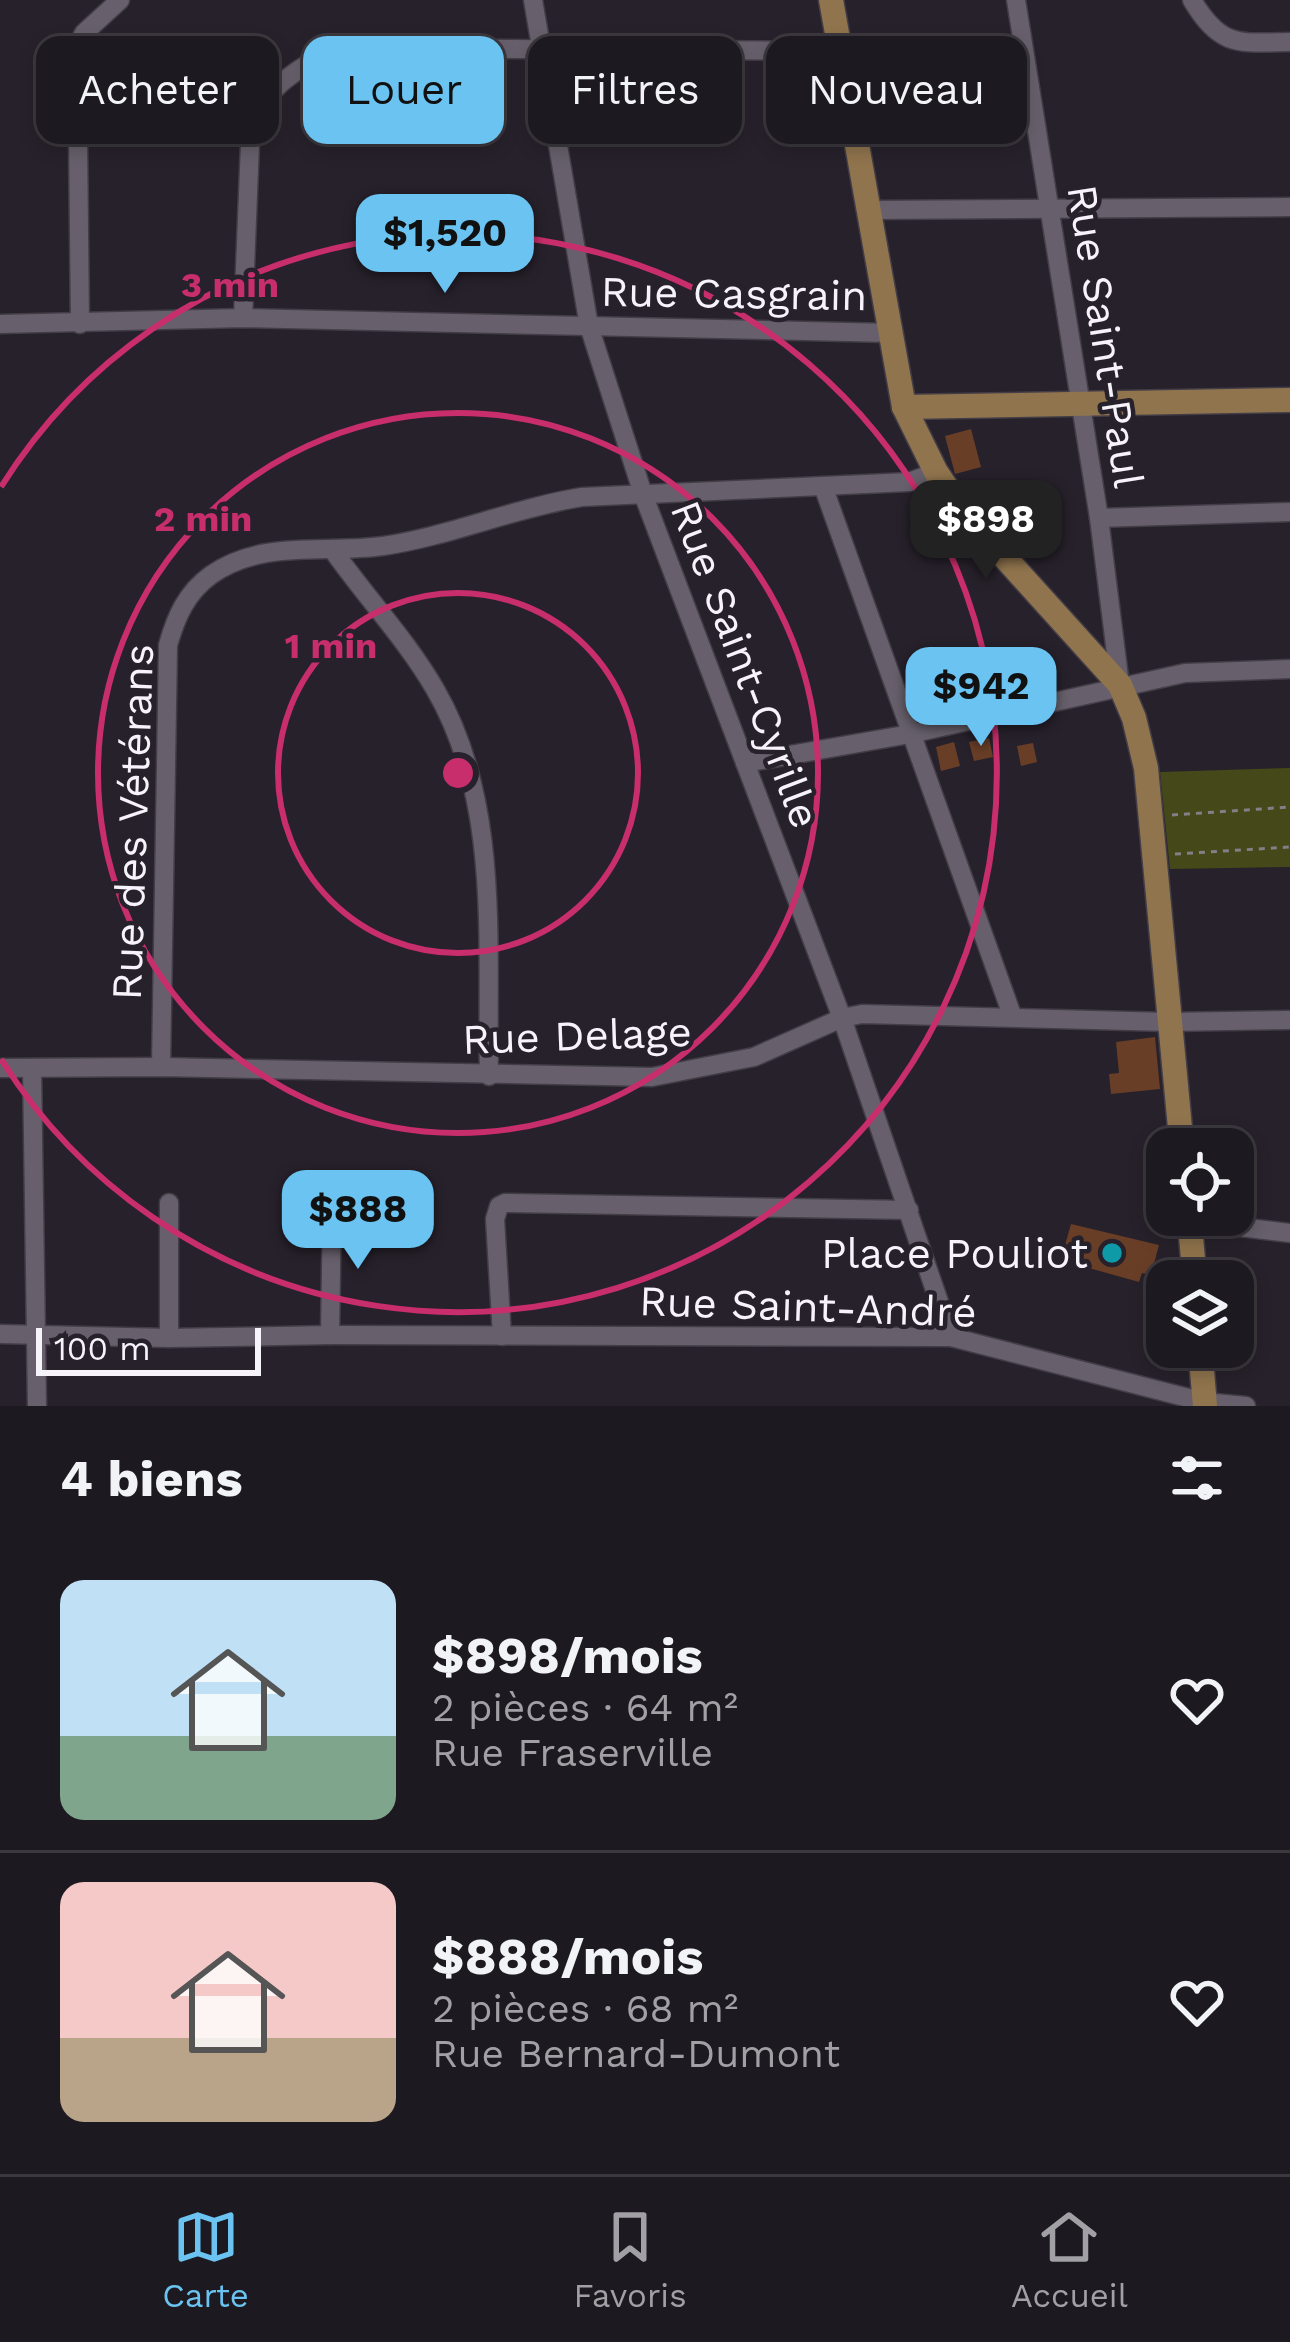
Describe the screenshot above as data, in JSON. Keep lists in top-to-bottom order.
{
  "streets": {
    "street": [
      "Rue Casgrain",
      "Rue Saint-Paul",
      "Rue Saint-Cyrille",
      "Rue des Vétérans",
      "Rue Delage",
      "Rue Saint-André"
    ]
  },
  "crossings": [
    ["Rue Casgrain", "Rue Saint-Cyrille"],
    ["Rue Saint-Cyrille", "Rue des Vétérans"],
    ["Rue Saint-Cyrille", "Rue Delage"],
    ["Rue Saint-Cyrille", "Rue Saint-André"],
    ["Rue des Vétérans", "Rue Delage"]
  ],
  "places": ["Place Pouliot"],
  "scale_bar": "100 m",
  "page": {
    "chip": [
      "Acheter",
      "Louer",
      "Filtres",
      "Nouveau"
    ],
    "price": [
      "$1,520",
      "$898",
      "$942",
      "$888"
    ],
    "scale": "100 m",
    "heading": "4 biens",
    "list": [
      {
        "name": "$898/mois",
        "note": "2 pièces · 64 m² · Rue Fraserville"
      },
      {
        "name": "$888/mois",
        "note": "2 pièces · 68 m² · Rue Bernard-Dumont"
      }
    ],
    "tabs": ["Carte", "Favoris", "Accueil"]
  },
  "rings": ["3 min", "2 min", "1 min"]
}
